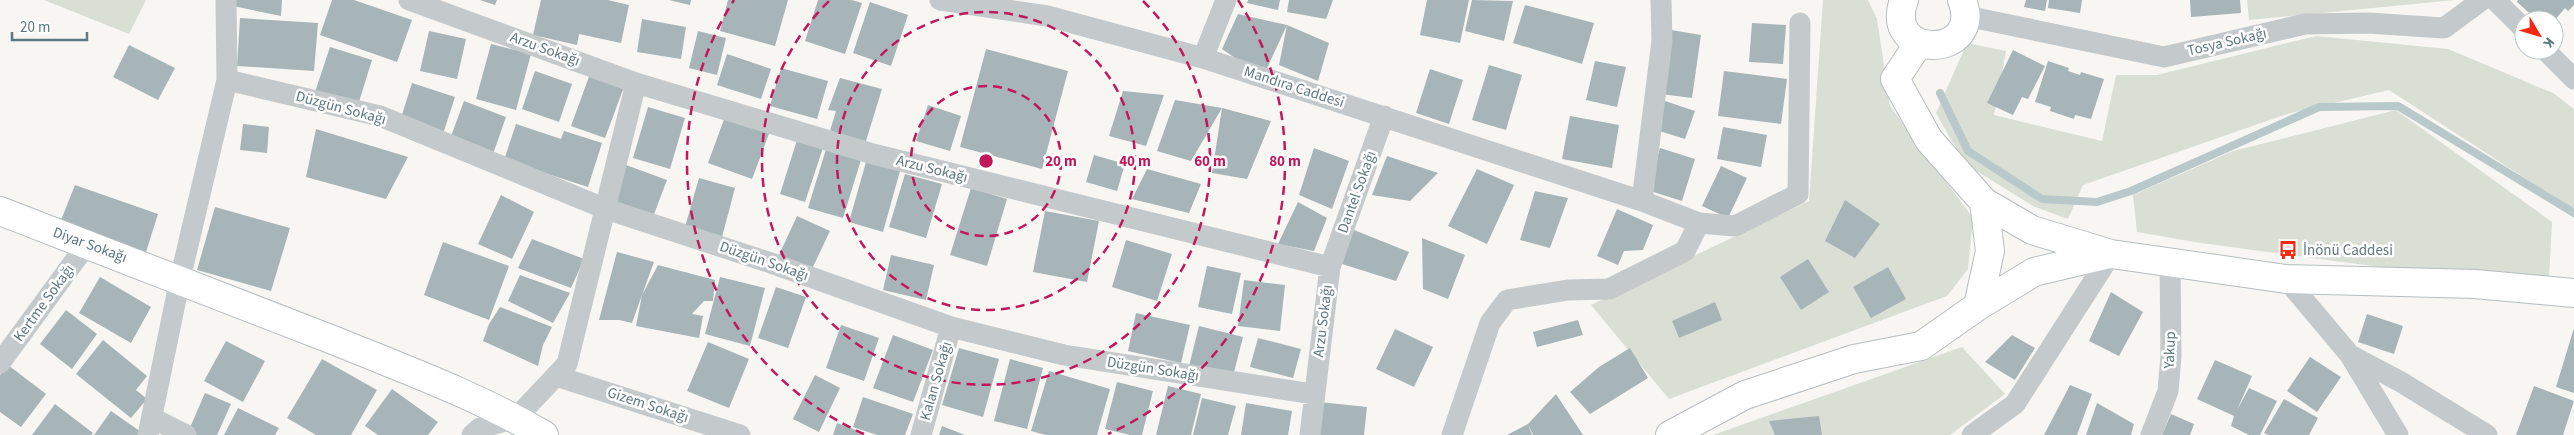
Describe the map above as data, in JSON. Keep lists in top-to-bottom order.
{
  "streets": {
    "street": [
      "Tosya Sokağı",
      "Arzu Sokağı",
      "Mandıra Caddesi",
      "Düzgün Sokağı",
      "Dantel Sokağı",
      "Diyar Sokağı",
      "Kertme Sokağı",
      "Yakup",
      "Kalan Sokağı",
      "Gizem Sokağı"
    ]
  },
  "crossings": [
    ["Arzu Sokağı", "Düzgün Sokağı"],
    ["Arzu Sokağı", "Dantel Sokağı"],
    ["Mandıra Caddesi", "Dantel Sokağı"],
    ["Düzgün Sokağı", "Kalan Sokağı"],
    ["Diyar Sokağı", "Kertme Sokağı"]
  ],
  "places": {
    "bus stop": ["İnönü Caddesi"]
  },
  "scale_bar": "20 m",
  "north": "bottom right",
  "rings": [
    "20 m",
    "40 m",
    "60 m",
    "80 m"
  ]
}
